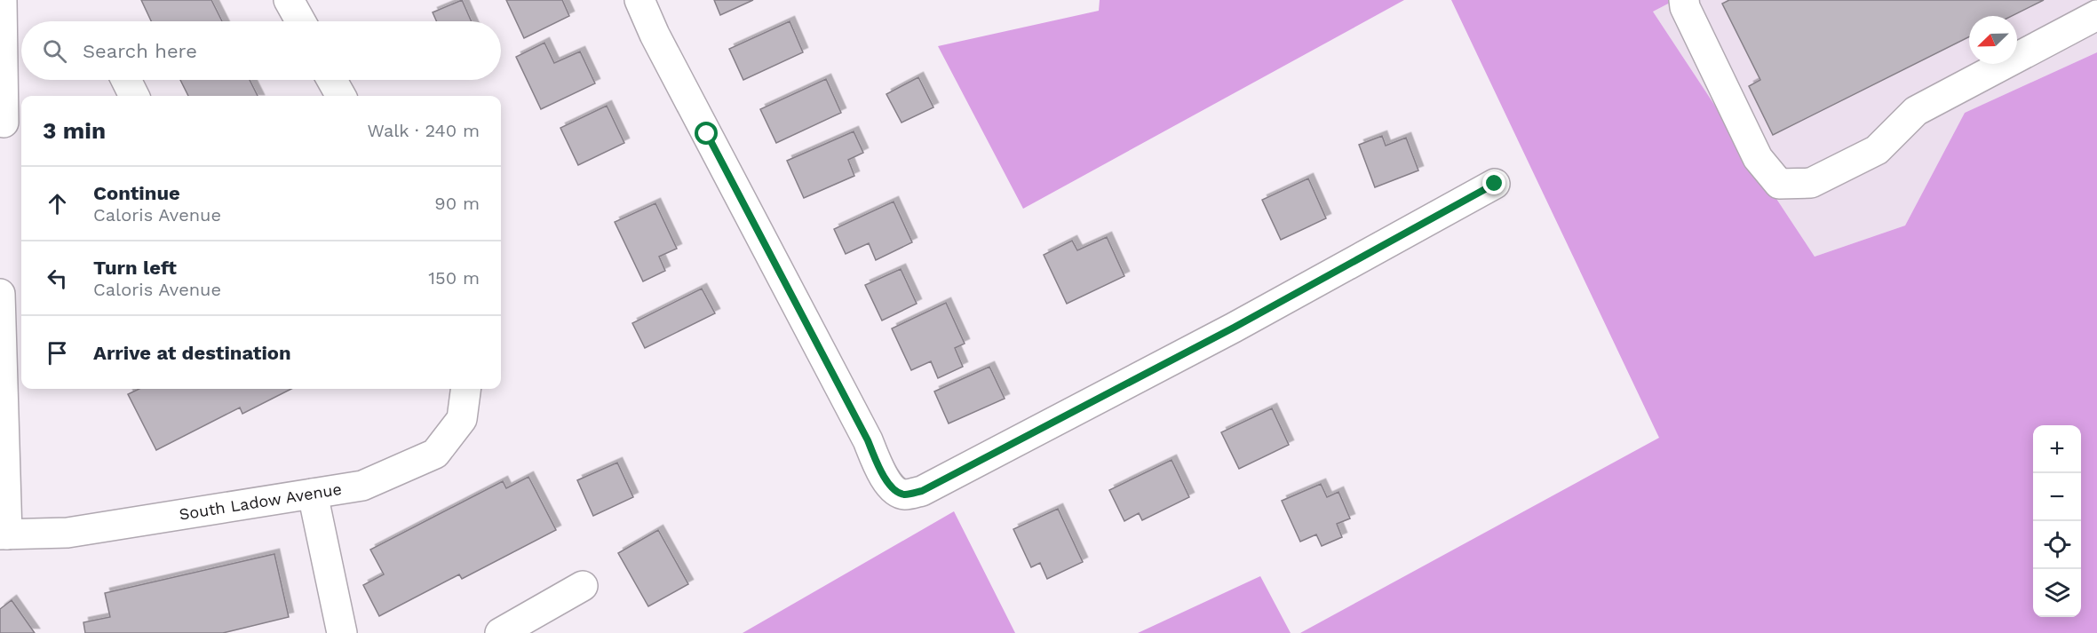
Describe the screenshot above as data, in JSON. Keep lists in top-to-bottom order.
{
  "streets": {
    "street": ["South Ladow Avenue"]
  },
  "north": "bottom left",
  "page": {
    "search": "Search here",
    "heading": ["3 min", "Walk · 240 m"],
    "list": [
      ["Continue", "Caloris Avenue", "90 m"],
      ["Turn left", "Caloris Avenue", "150 m"],
      "Arrive at destination"
    ],
    "map_buttons": ["+", "−"]
  }
}
